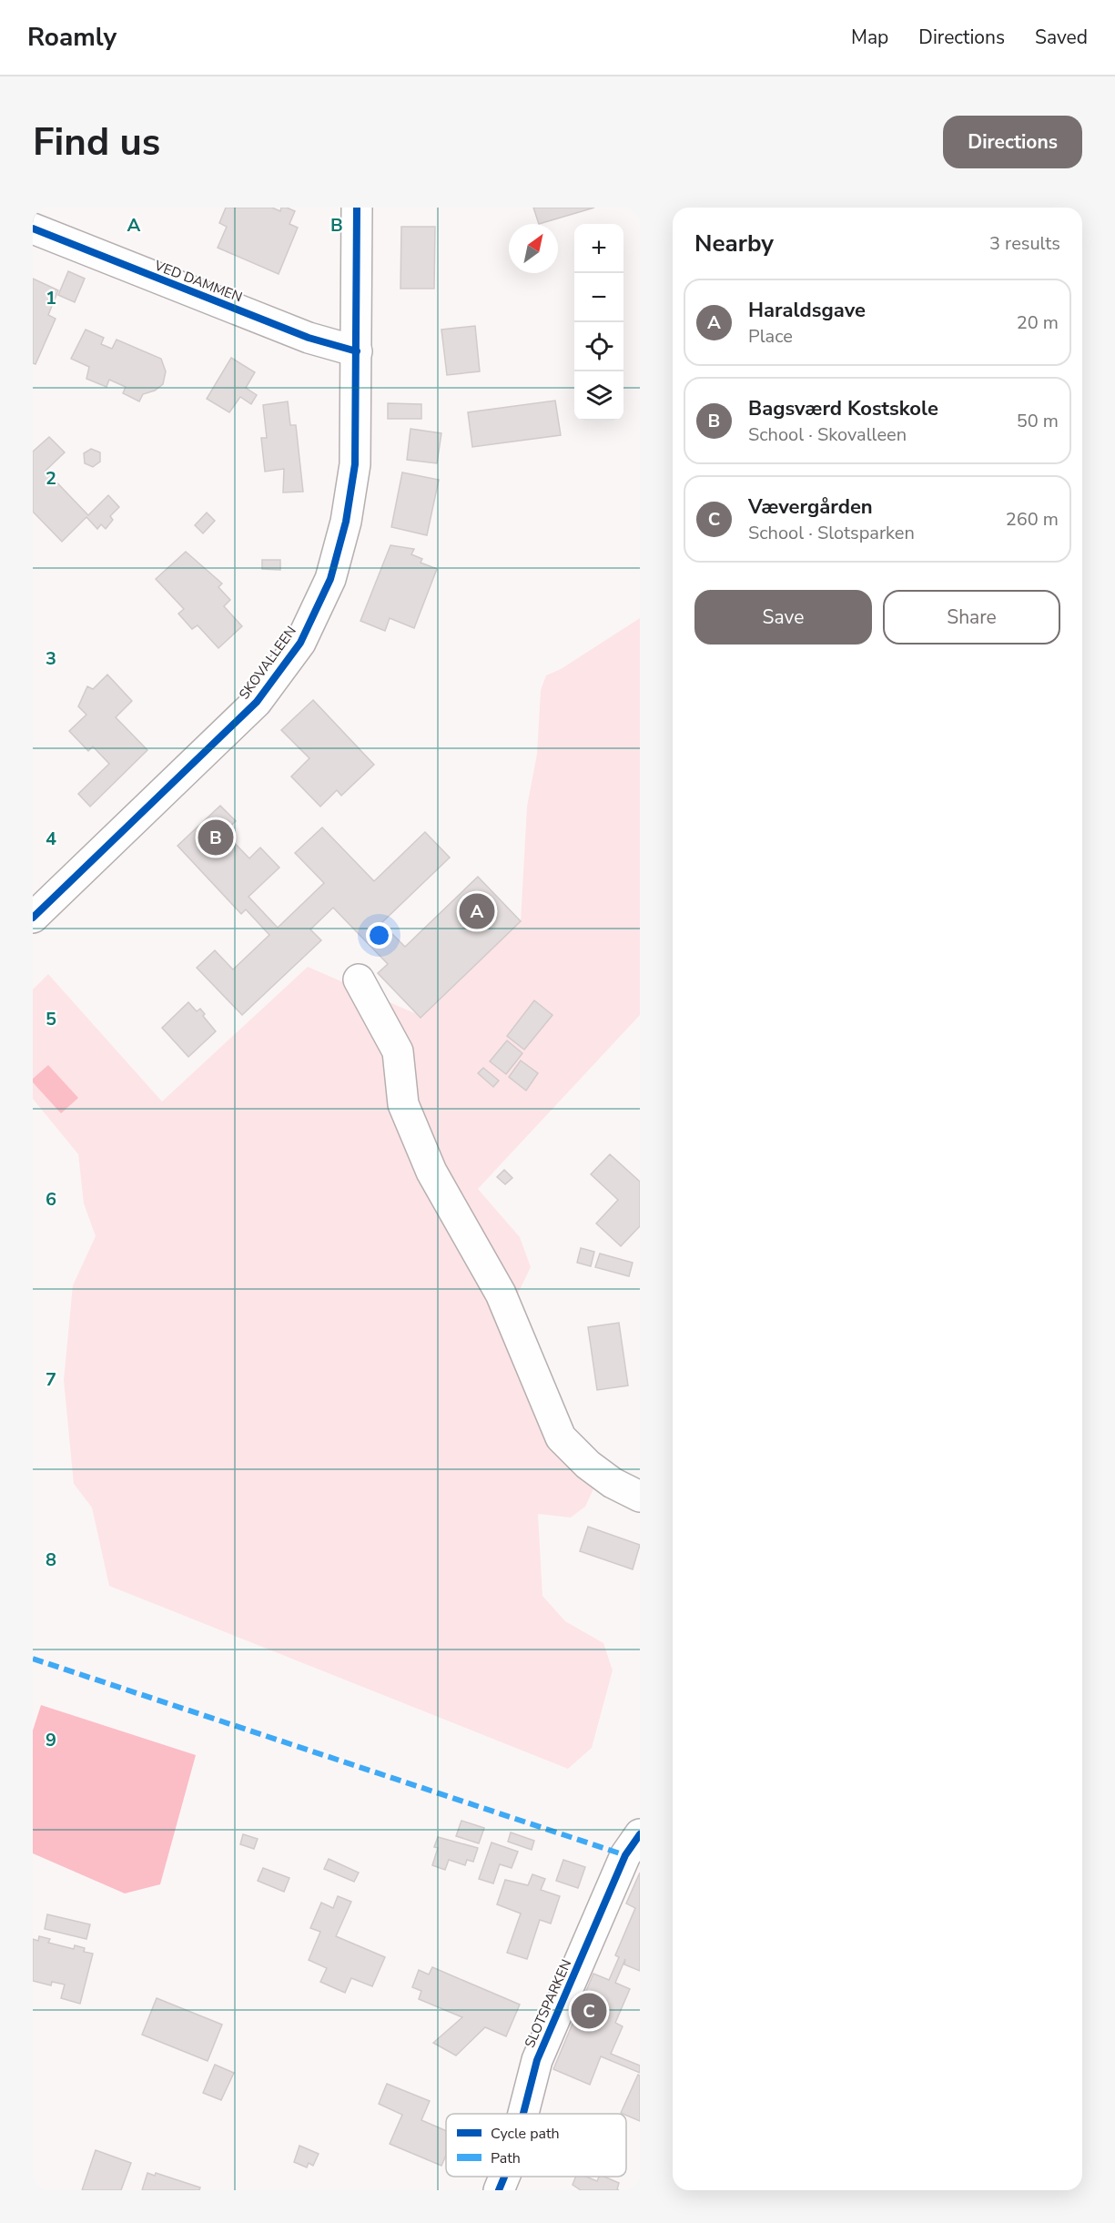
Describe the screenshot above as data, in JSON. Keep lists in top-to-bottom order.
{
  "streets": {
    "street": ["VED DAMMEN", "SKOVALLEEN", "SLOTSPARKEN"]
  },
  "crossings": [
    ["VED DAMMEN", "SKOVALLEEN"]
  ],
  "legend": ["Cycle path", "Path"],
  "north": "top right",
  "page": {
    "header": "Roamly",
    "nav": ["Map", "Directions", "Saved"],
    "buttons": [
      "Directions",
      ["Save", "Share"]
    ],
    "title": "Find us",
    "heading": ["Nearby", "3 results"],
    "map_buttons": ["+", "−"],
    "list": [
      {
        "mark": "A",
        "name": "Haraldsgave",
        "note": "Place",
        "value": "20 m"
      },
      {
        "mark": "B",
        "name": "Bagsværd Kostskole",
        "note": "School · Skovalleen",
        "value": "50 m"
      },
      {
        "mark": "C",
        "name": "Vævergården",
        "note": "School · Slotsparken",
        "value": "260 m"
      }
    ],
    "pins": ["B", "A", "C"]
  },
  "grid": {
    "columns": ["A", "B"],
    "rows": [
      "1",
      "2",
      "3",
      "4",
      "5",
      "6",
      "7",
      "8",
      "9"
    ]
  }
}
